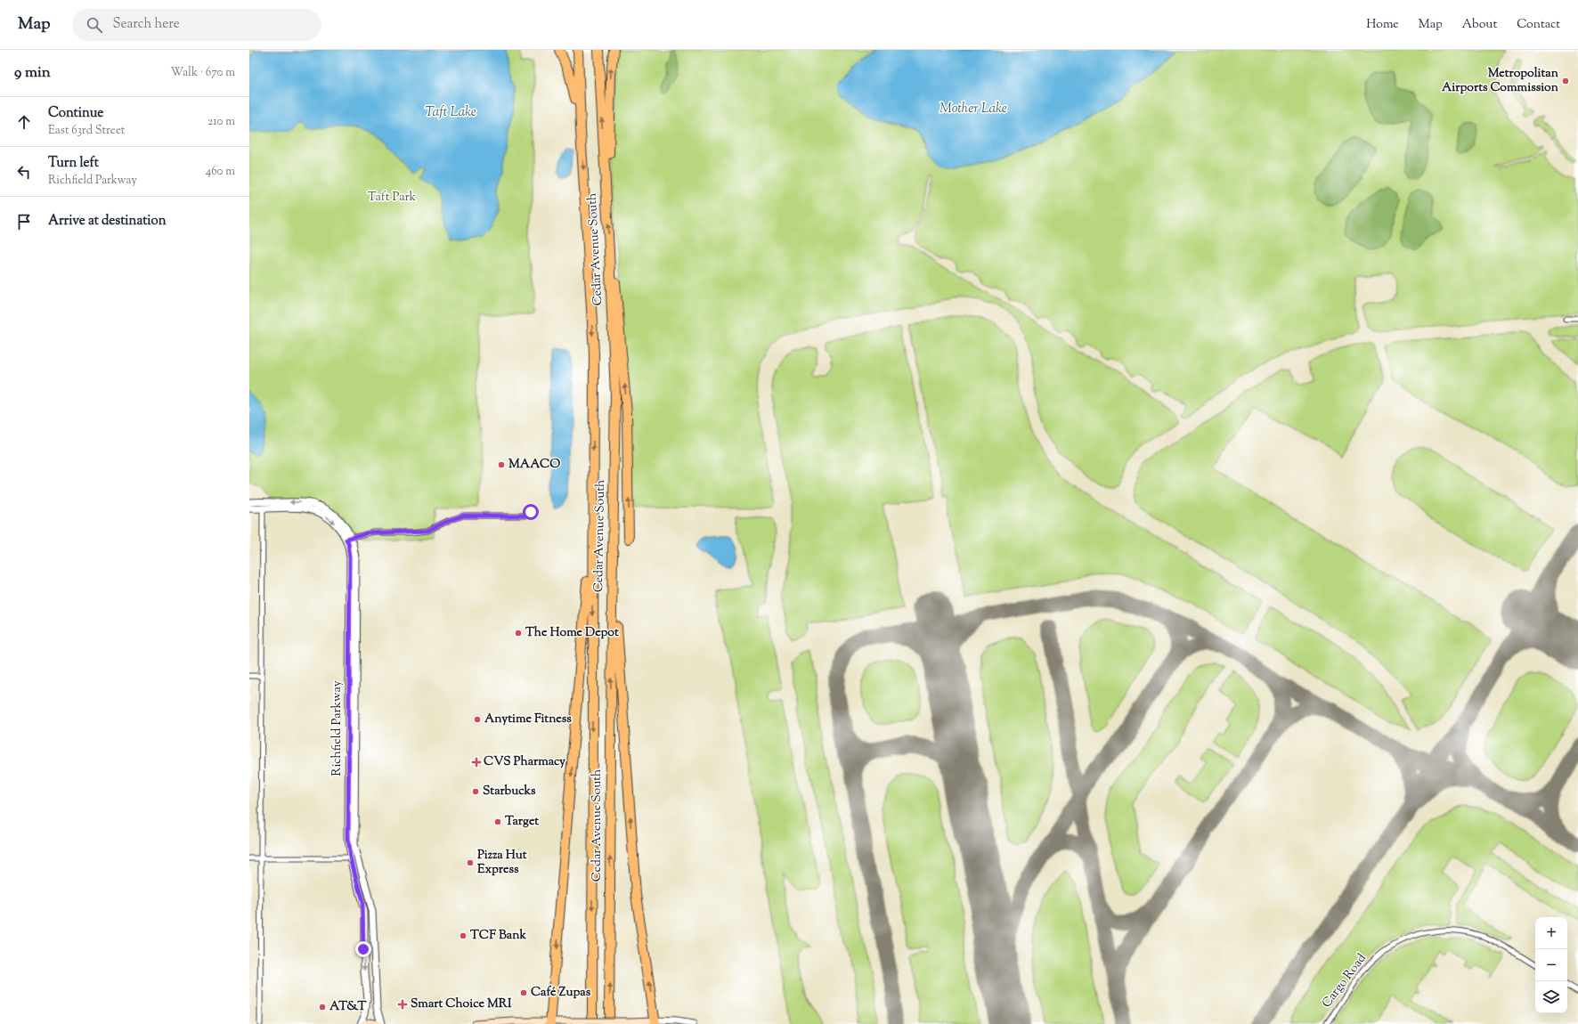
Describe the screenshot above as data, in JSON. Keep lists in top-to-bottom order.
{
  "streets": {
    "highway": ["Cedar Avenue South"],
    "street": ["Richfield Parkway", "Cargo Road"]
  },
  "water": ["Mother Lake", "Taft Lake"],
  "parks": ["Taft Park"],
  "places": {
    "other": [
      "Metropolitan Airports Commission",
      "MAACO",
      "The Home Depot",
      "Anytime Fitness",
      "Starbucks",
      "Target",
      "Pizza Hut Express",
      "TCF Bank",
      "Café Zupas",
      "AT&T"
    ],
    "health": ["CVS Pharmacy", "Smart Choice MRI"]
  },
  "page": {
    "header": "Map",
    "search": "Search here",
    "nav": [
      "Home",
      "Map",
      "About",
      "Contact"
    ],
    "heading": ["9 min", "Walk · 670 m"],
    "list": [
      ["Continue", "East 63rd Street", "210 m"],
      ["Turn left", "Richfield Parkway", "460 m"],
      "Arrive at destination"
    ],
    "map_buttons": ["+", "−"]
  }
}
